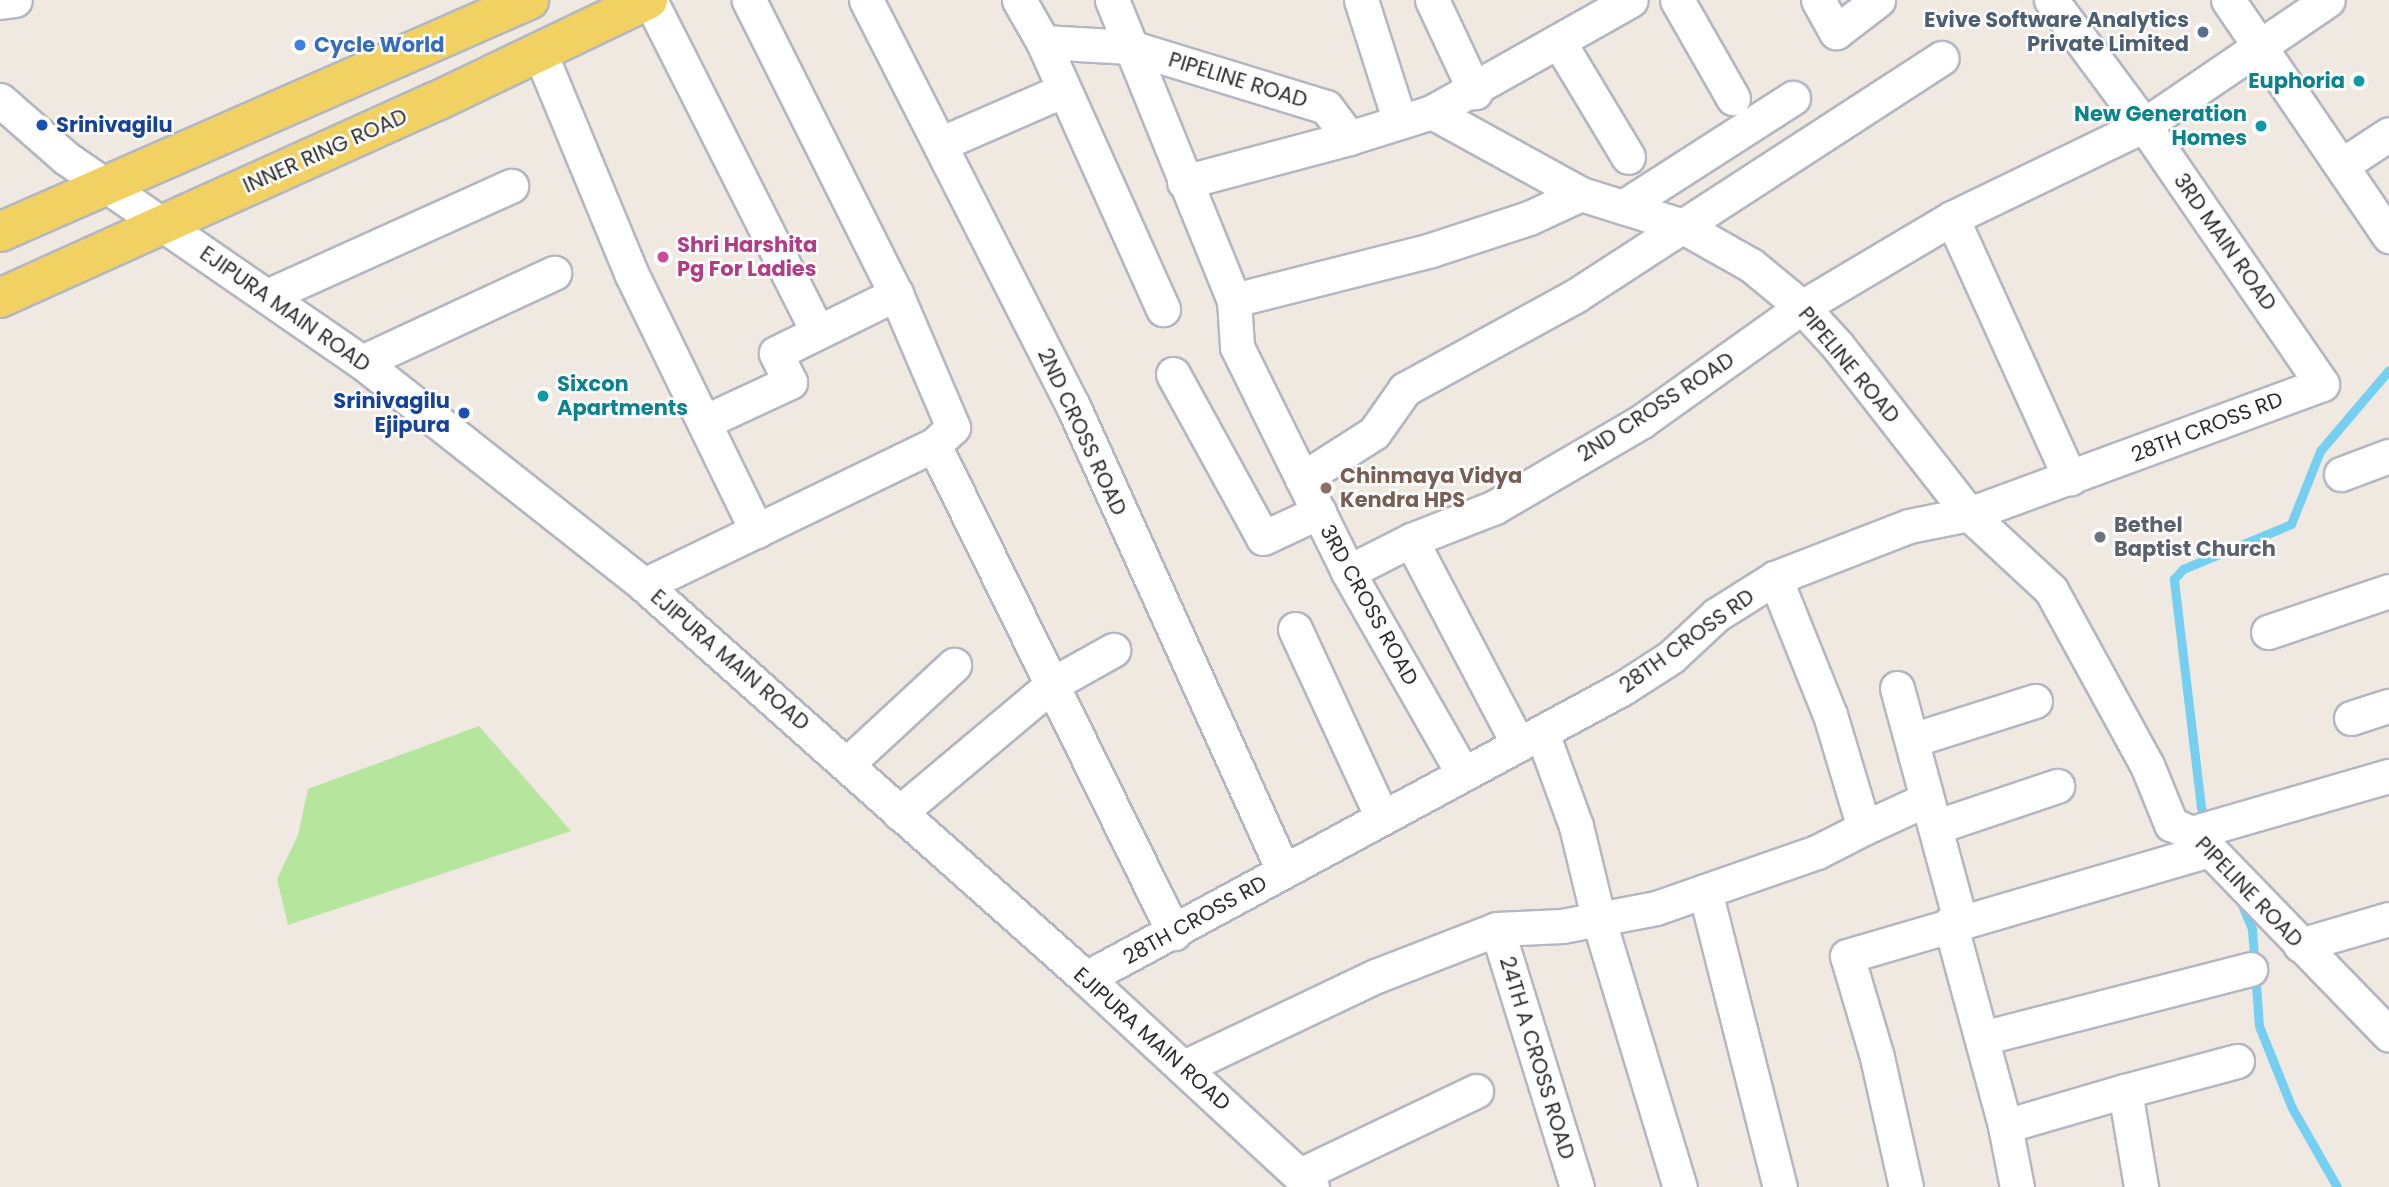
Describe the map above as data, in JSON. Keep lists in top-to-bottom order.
{
  "streets": {
    "main road": ["INNER RING ROAD"],
    "street": [
      "PIPELINE ROAD",
      "3RD MAIN ROAD",
      "EJIPURA MAIN ROAD",
      "2ND CROSS ROAD",
      "28TH CROSS RD",
      "3RD CROSS ROAD",
      "24TH A CROSS ROAD"
    ]
  },
  "crossings": [
    ["PIPELINE ROAD", "2ND CROSS ROAD"],
    ["PIPELINE ROAD", "28TH CROSS RD"],
    ["PIPELINE ROAD", "3RD CROSS ROAD"],
    ["INNER RING ROAD", "EJIPURA MAIN ROAD"],
    ["3RD MAIN ROAD", "2ND CROSS ROAD"],
    ["3RD MAIN ROAD", "28TH CROSS RD"],
    ["EJIPURA MAIN ROAD", "28TH CROSS RD"],
    ["2ND CROSS ROAD", "28TH CROSS RD"],
    ["2ND CROSS ROAD", "3RD CROSS ROAD"],
    ["28TH CROSS RD", "3RD CROSS ROAD"]
  ],
  "places": [
    "Evive Software Analytics Private Limited",
    "Cycle World",
    "Euphoria",
    "Srinivagilu",
    "New Generation Homes",
    "Shri Harshita Pg For Ladies",
    "Sixcon Apartments",
    "Srinivagilu Ejipura",
    "Chinmaya Vidya Kendra HPS",
    "Bethel Baptist Church"
  ]
}
